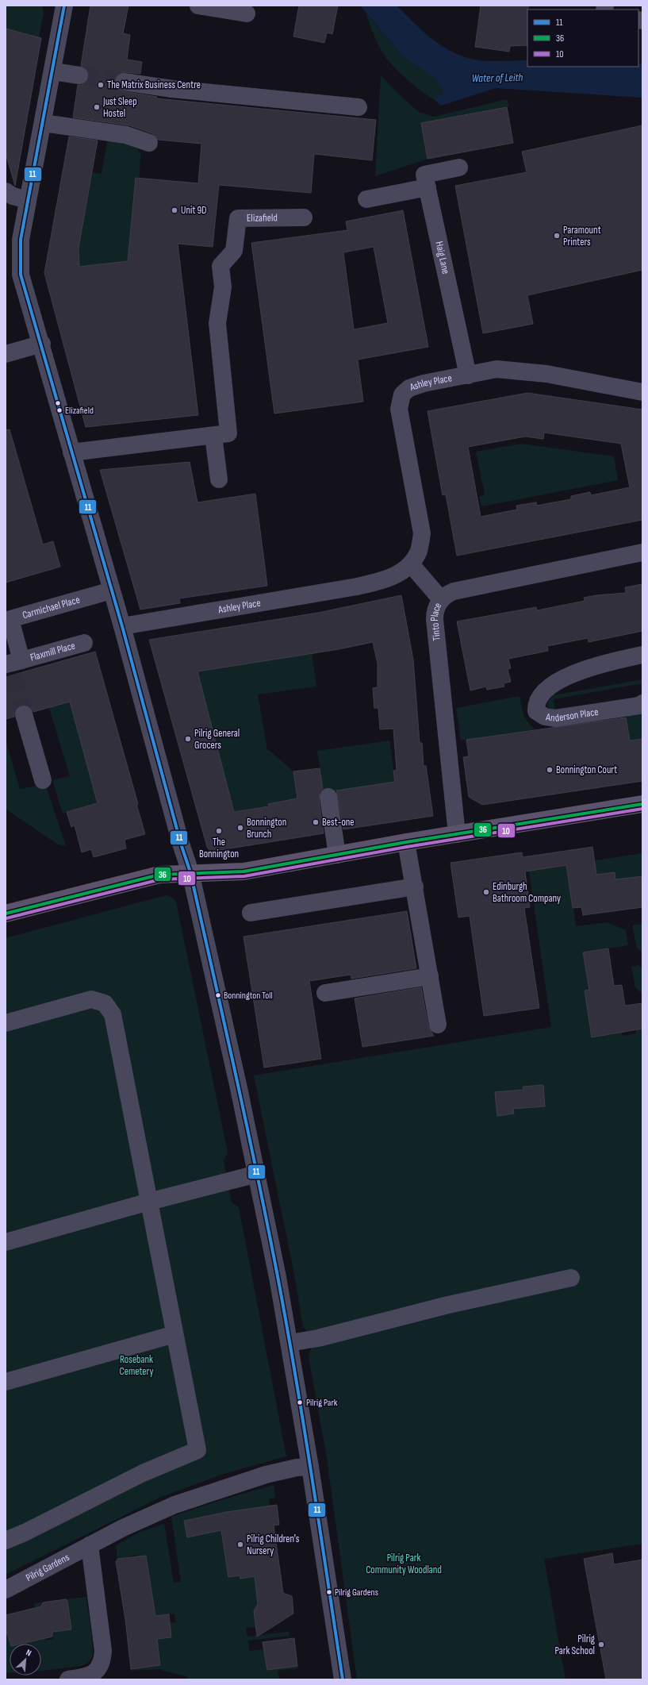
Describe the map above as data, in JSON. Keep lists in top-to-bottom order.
{
  "streets": {
    "street": [
      "Elizafield",
      "Haig Lane",
      "Ashley Place",
      "Carmichael Place",
      "Tinto Place",
      "Flaxmill Place",
      "Anderson Place",
      "Pilrig Gardens"
    ]
  },
  "crossings": [
    ["Haig Lane", "Ashley Place"],
    ["Carmichael Place", "Flaxmill Place"]
  ],
  "water": ["Water of Leith"],
  "parks": ["Rosebank Cemetery", "Pilrig Park Community Woodland"],
  "places": [
    "The Matrix Business Centre",
    "Just Sleep Hostel",
    "Unit 9D",
    "Paramount Printers",
    "Elizafield",
    "Pilrig General Grocers",
    "Bonnington Court",
    "Best-one",
    "Bonnington Brunch",
    "The Bonnington",
    "Edinburgh Bathroom Company",
    "Bonnington Toll",
    "Pilrig Park",
    "Pilrig Children's Nursery",
    "Pilrig Gardens",
    "Pilrig Park School"
  ],
  "lines": ["transit line 11", "transit line 36", "transit line 10"],
  "legend": ["11", "36", "10"],
  "north": "top right"
}
